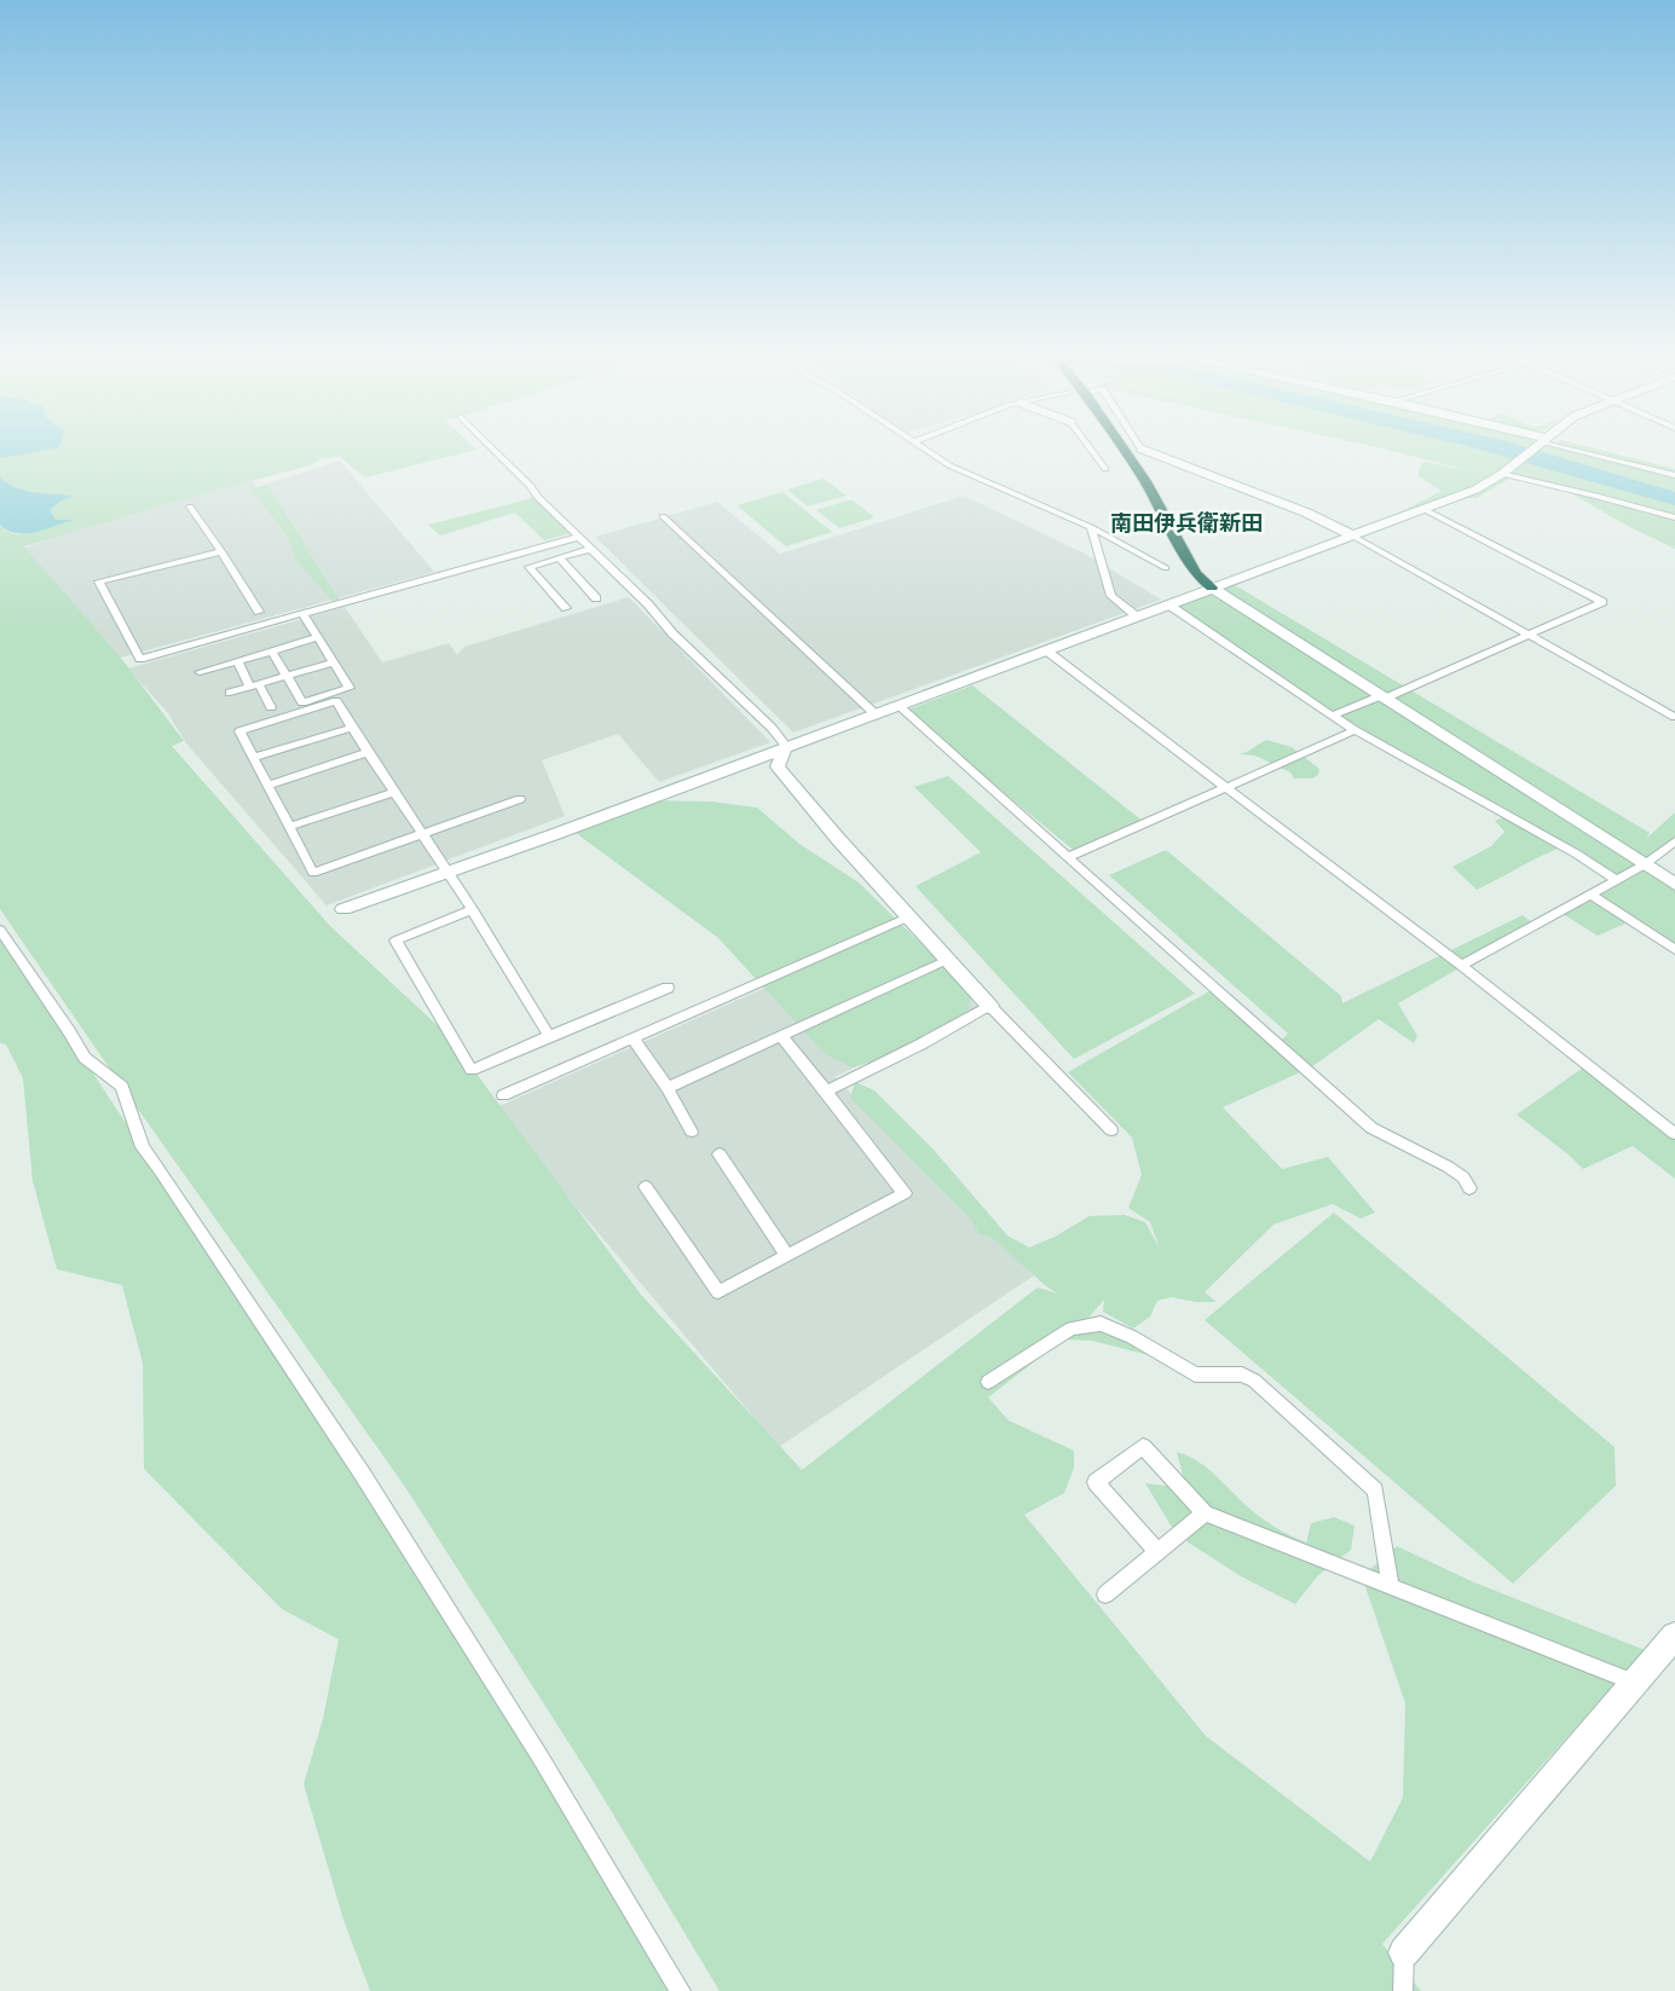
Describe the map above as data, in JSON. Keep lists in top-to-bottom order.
{
  "districts": ["南田伊兵衛新田"]
}
